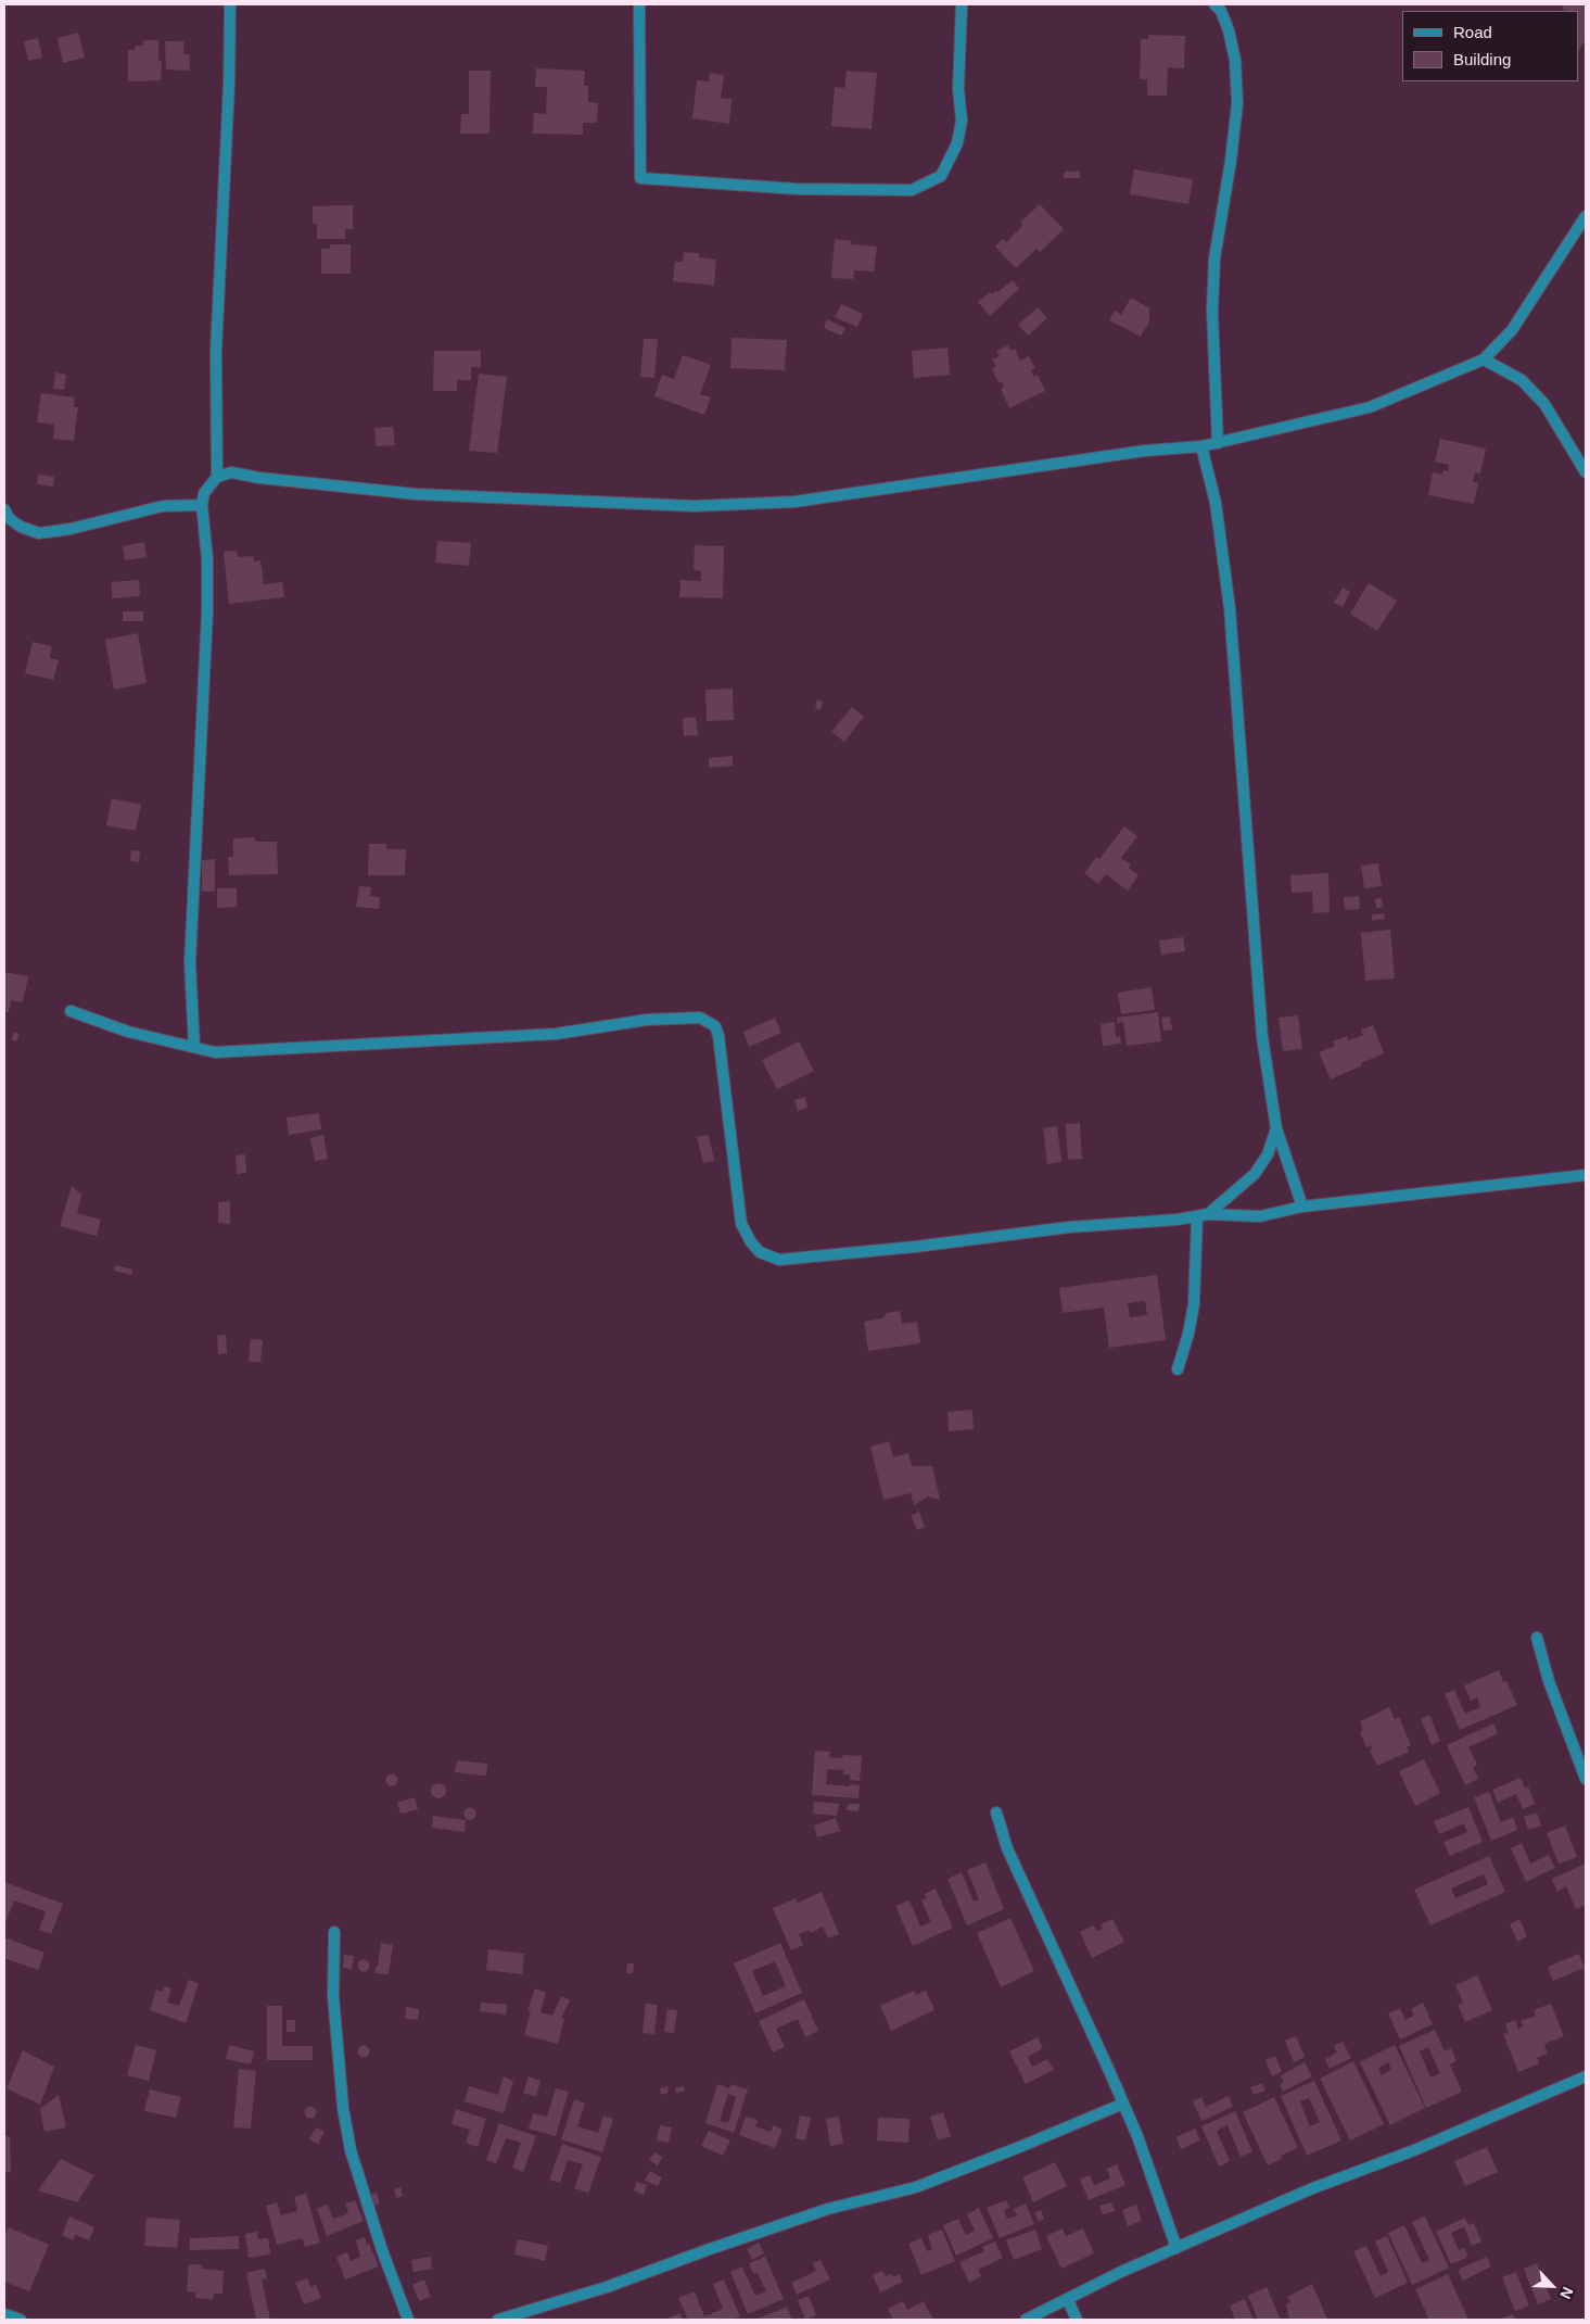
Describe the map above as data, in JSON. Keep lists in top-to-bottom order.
{
  "legend": ["Road", "Building"],
  "north": "bottom right"
}
